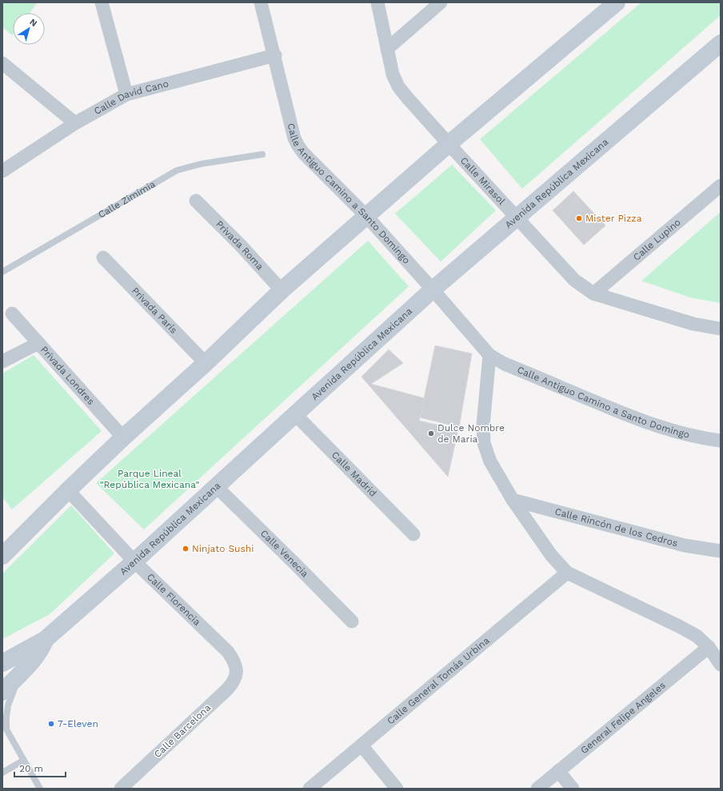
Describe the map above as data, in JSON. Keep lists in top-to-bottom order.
{
  "streets": {
    "main road": ["Avenida República Mexicana"],
    "street": [
      "Calle David Cano",
      "Calle Mirasol",
      "Calle Antiguo Camino a Santo Domingo",
      "Calle Lupino",
      "Privada Roma",
      "Privada París",
      "Privada Londres",
      "Calle Madrid",
      "Calle Rincón de los Cedros",
      "Calle Venecia",
      "Calle Florencia",
      "Calle General Tomás Urbina",
      "General Felipe Angeles",
      "Calle Barcelona"
    ],
    "lane": ["Calle Zimimia"]
  },
  "crossings": [
    ["Calle David Cano", "Calle Antiguo Camino a Santo Domingo"],
    ["Calle Mirasol", "Avenida República Mexicana"],
    ["Calle Mirasol", "Calle Lupino"],
    ["Avenida República Mexicana", "Calle Antiguo Camino a Santo Domingo"],
    ["Avenida República Mexicana", "Calle Madrid"],
    ["Avenida República Mexicana", "Calle Venecia"],
    ["Avenida República Mexicana", "Calle Florencia"],
    ["Calle Florencia", "Calle Barcelona"]
  ],
  "parks": ["Parque Lineal \"República Mexicana\""],
  "places": [
    "Mister Pizza",
    "Dulce Nombre de Maria",
    "Ninjato Sushi",
    "7-Eleven"
  ],
  "scale_bar": "20 m",
  "north": "top right"
}
